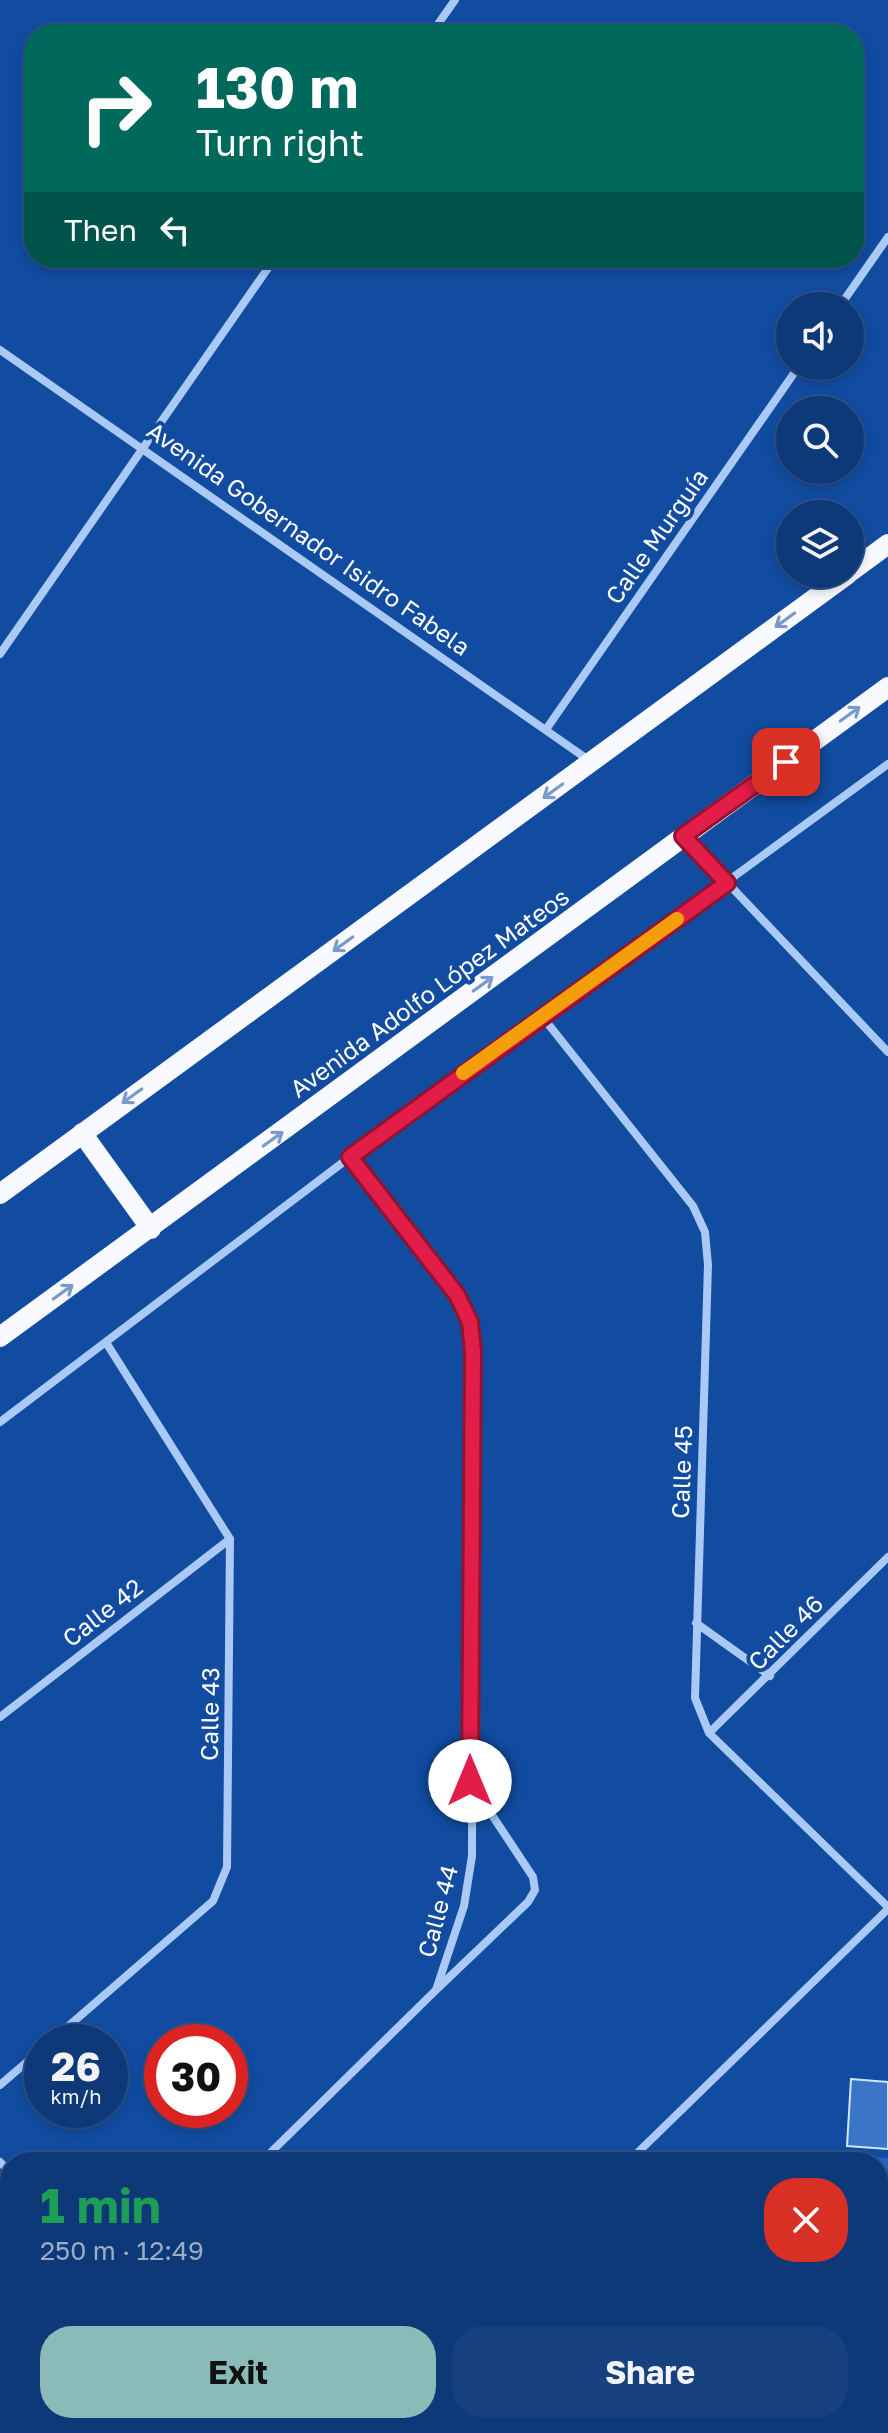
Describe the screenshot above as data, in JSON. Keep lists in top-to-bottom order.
{
  "streets": {
    "main road": ["Avenida Adolfo López Mateos"],
    "street": [
      "Calle Murguía",
      "Avenida Gobernador Isidro Fabela",
      "Calle 45",
      "Calle 42",
      "Calle 46",
      "Calle 43",
      "Calle 44"
    ]
  },
  "crossings": [
    ["Calle Murguía", "Avenida Gobernador Isidro Fabela"],
    ["Calle 45", "Calle 46"],
    ["Calle 42", "Calle 43"]
  ],
  "page": {
    "turn": ["130 m", "Turn right"],
    "then": "Then",
    "speed": "26 km/h",
    "limit": "30",
    "heading": ["1 min", "250 m · 12:49"],
    "buttons": ["Exit", "Share"]
  }
}
